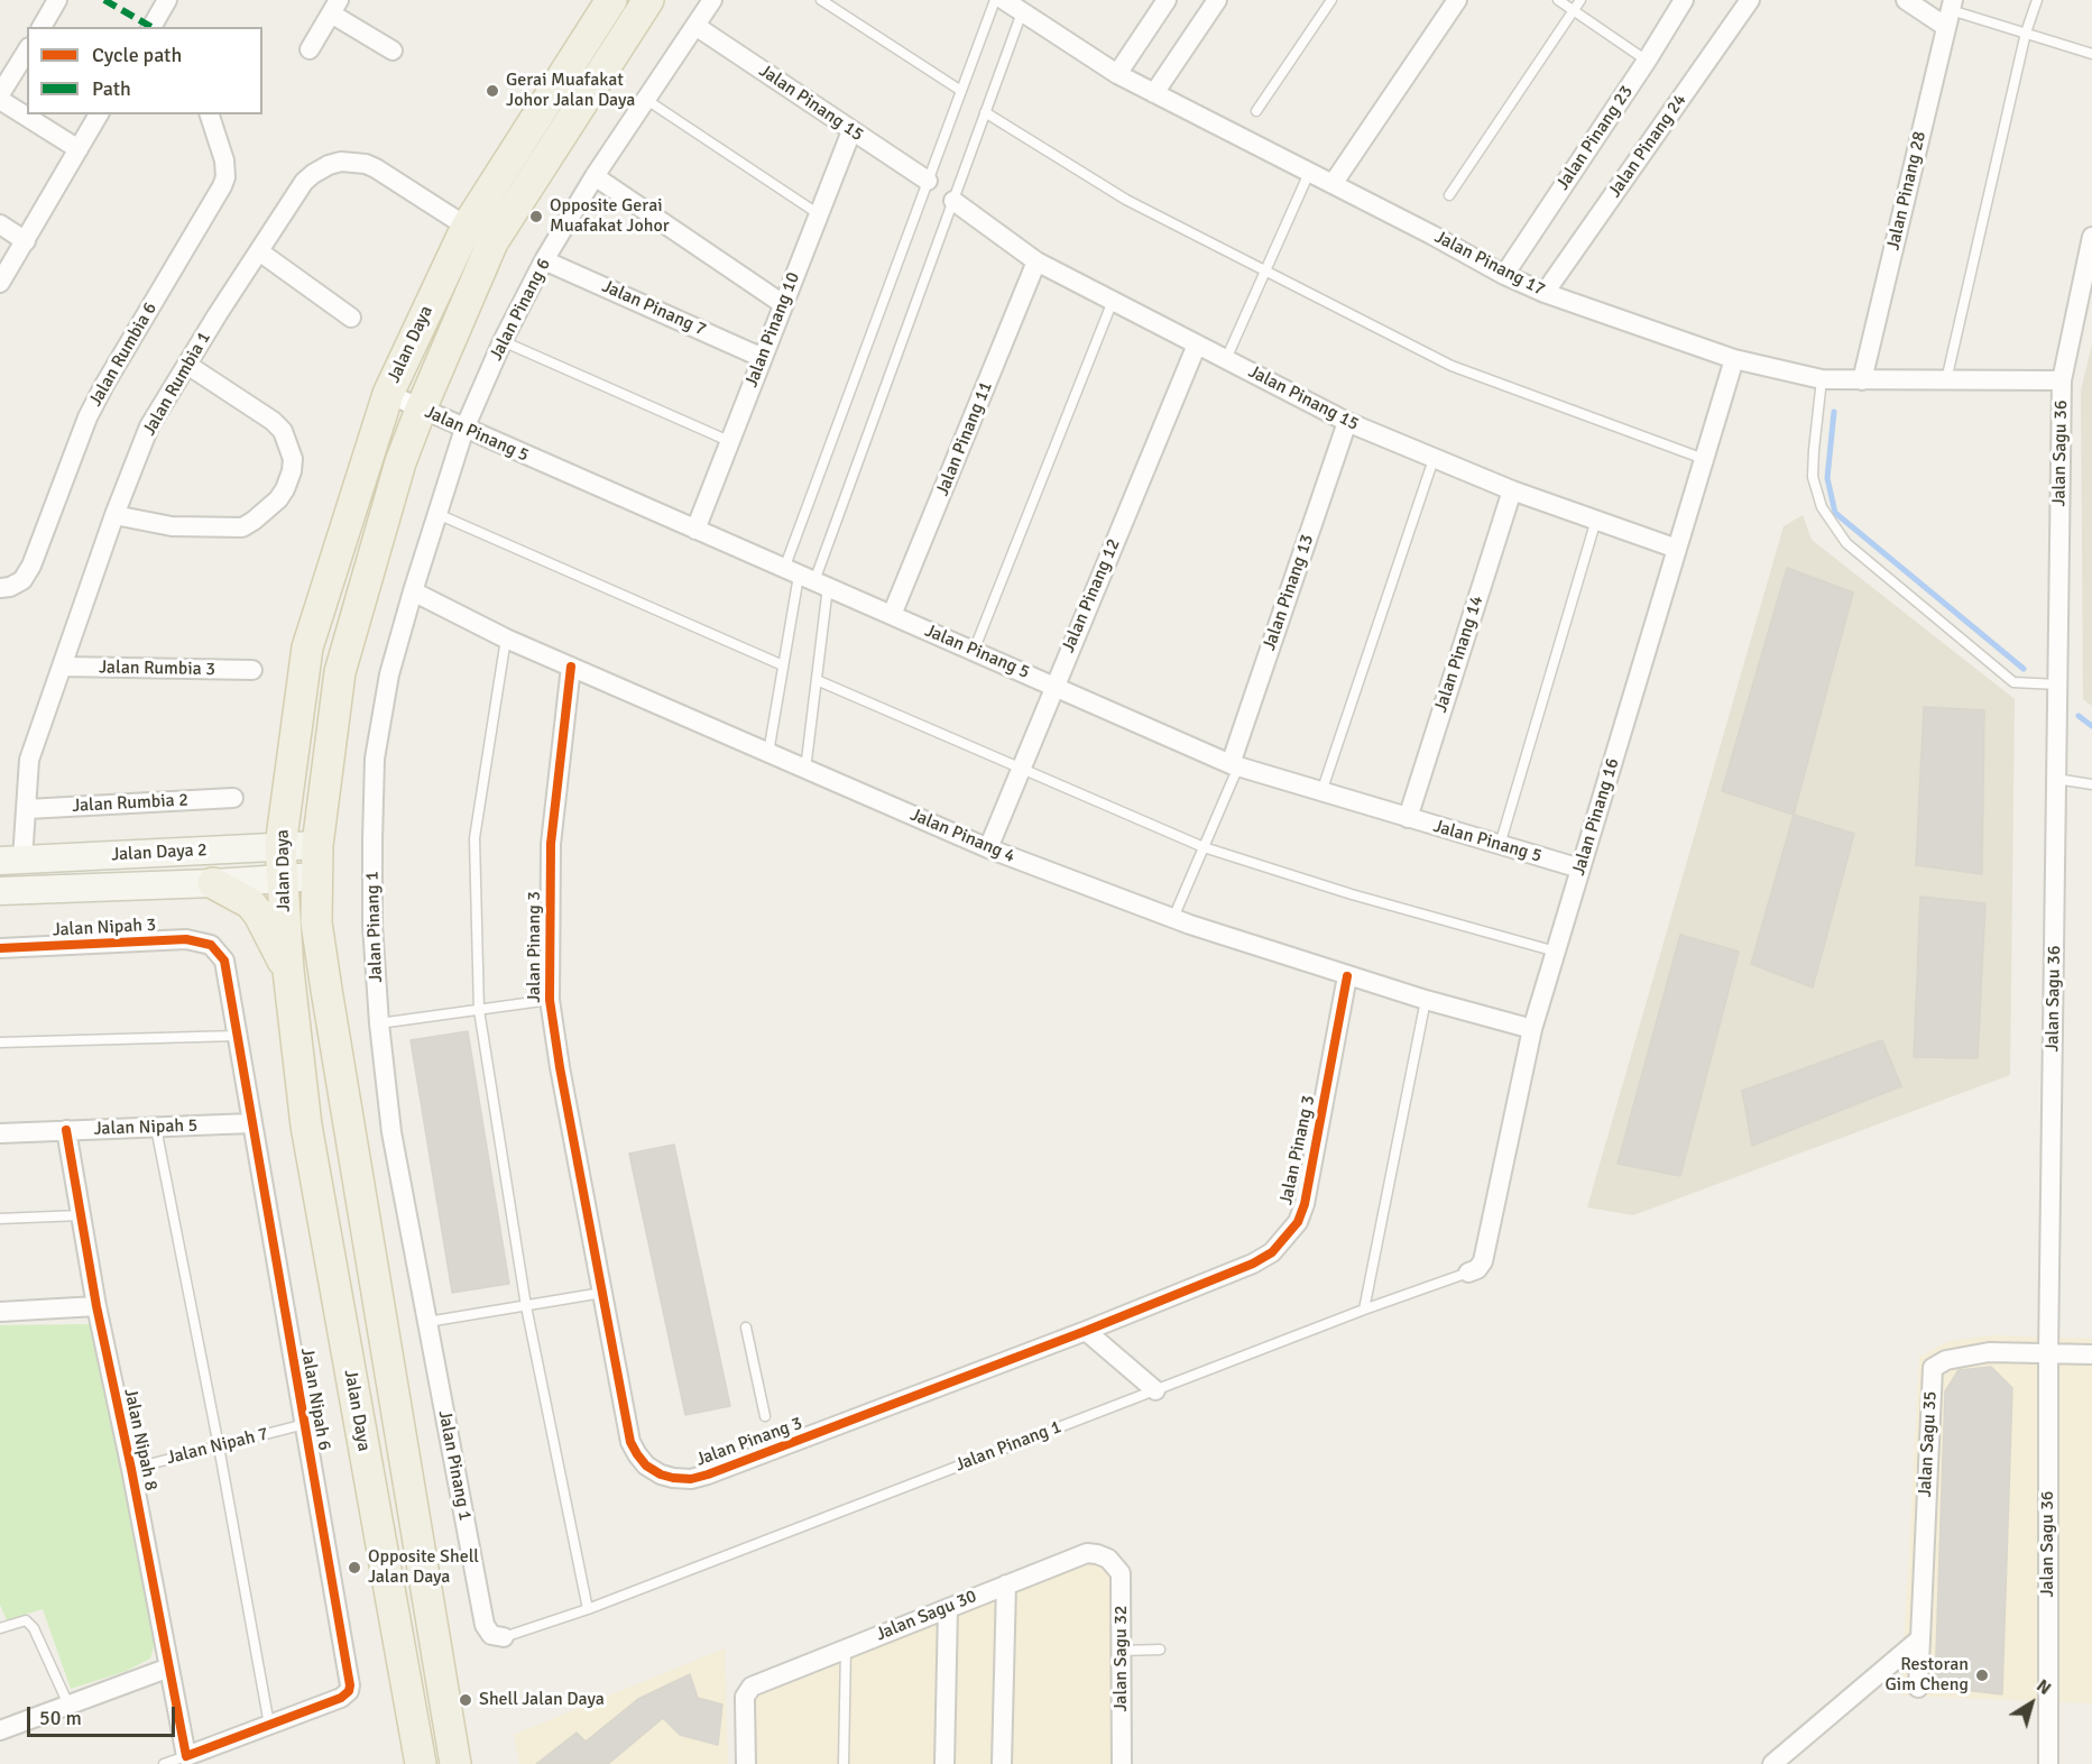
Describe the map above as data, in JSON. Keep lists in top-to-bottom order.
{
  "streets": {
    "main road": ["Jalan Daya", "Jalan Daya 2"],
    "street": [
      "Jalan Pinang 15",
      "Jalan Pinang 23",
      "Jalan Pinang 24",
      "Jalan Pinang 28",
      "Jalan Pinang 17",
      "Jalan Pinang 7",
      "Jalan Pinang 6",
      "Jalan Pinang 10",
      "Jalan Rumbia 6",
      "Jalan Rumbia 1",
      "Jalan Pinang 5",
      "Jalan Pinang 11",
      "Jalan Sagu 36",
      "Jalan Pinang 13",
      "Jalan Pinang 12",
      "Jalan Pinang 14",
      "Jalan Rumbia 3",
      "Jalan Rumbia 2",
      "Jalan Pinang 16",
      "Jalan Pinang 4",
      "Jalan Pinang 1",
      "Jalan Nipah 3",
      "Jalan Pinang 3",
      "Jalan Nipah 5",
      "Jalan Nipah 6",
      "Jalan Nipah 8",
      "Jalan Sagu 35",
      "Jalan Sagu 30",
      "Jalan Sagu 32"
    ],
    "lane": ["Jalan Nipah 7"]
  },
  "crossings": [
    ["Jalan Pinang 15", "Jalan Pinang 6"],
    ["Jalan Pinang 15", "Jalan Pinang 10"],
    ["Jalan Pinang 15", "Jalan Pinang 11"],
    ["Jalan Pinang 15", "Jalan Pinang 13"],
    ["Jalan Pinang 15", "Jalan Pinang 12"],
    ["Jalan Pinang 15", "Jalan Pinang 14"],
    ["Jalan Pinang 15", "Jalan Pinang 16"],
    ["Jalan Pinang 23", "Jalan Pinang 17"],
    ["Jalan Pinang 24", "Jalan Pinang 17"],
    ["Jalan Pinang 28", "Jalan Pinang 17"],
    ["Jalan Pinang 17", "Jalan Sagu 36"],
    ["Jalan Pinang 17", "Jalan Pinang 16"],
    ["Jalan Pinang 7", "Jalan Pinang 6"],
    ["Jalan Pinang 7", "Jalan Pinang 10"],
    ["Jalan Pinang 6", "Jalan Pinang 5"],
    ["Jalan Pinang 6", "Jalan Pinang 1"],
    ["Jalan Pinang 10", "Jalan Pinang 5"],
    ["Jalan Daya", "Jalan Rumbia 1"],
    ["Jalan Daya", "Jalan Pinang 5"],
    ["Jalan Daya", "Jalan Daya 2"],
    ["Jalan Rumbia 1", "Jalan Rumbia 3"],
    ["Jalan Rumbia 1", "Jalan Rumbia 2"],
    ["Jalan Rumbia 1", "Jalan Daya 2"],
    ["Jalan Pinang 5", "Jalan Pinang 11"],
    ["Jalan Pinang 5", "Jalan Pinang 13"],
    ["Jalan Pinang 5", "Jalan Pinang 12"],
    ["Jalan Pinang 5", "Jalan Pinang 14"],
    ["Jalan Pinang 5", "Jalan Pinang 16"],
    ["Jalan Pinang 5", "Jalan Pinang 1"],
    ["Jalan Sagu 36", "Jalan Sagu 35"],
    ["Jalan Pinang 12", "Jalan Pinang 4"],
    ["Jalan Pinang 16", "Jalan Pinang 4"],
    ["Jalan Pinang 16", "Jalan Pinang 1"],
    ["Jalan Pinang 4", "Jalan Pinang 1"],
    ["Jalan Pinang 4", "Jalan Pinang 3"],
    ["Jalan Nipah 3", "Jalan Nipah 6"],
    ["Jalan Nipah 5", "Jalan Nipah 6"],
    ["Jalan Nipah 5", "Jalan Nipah 8"],
    ["Jalan Nipah 6", "Jalan Nipah 8"],
    ["Jalan Nipah 6", "Jalan Nipah 7"],
    ["Jalan Nipah 8", "Jalan Nipah 7"],
    ["Jalan Sagu 30", "Jalan Sagu 32"]
  ],
  "places": [
    "Gerai Muafakat Johor Jalan Daya",
    "Opposite Gerai Muafakat Johor",
    "Opposite Shell Jalan Daya",
    "Restoran Gim Cheng",
    "Shell Jalan Daya"
  ],
  "legend": ["Cycle path", "Path"],
  "scale_bar": "50 m",
  "north": "top right"
}
